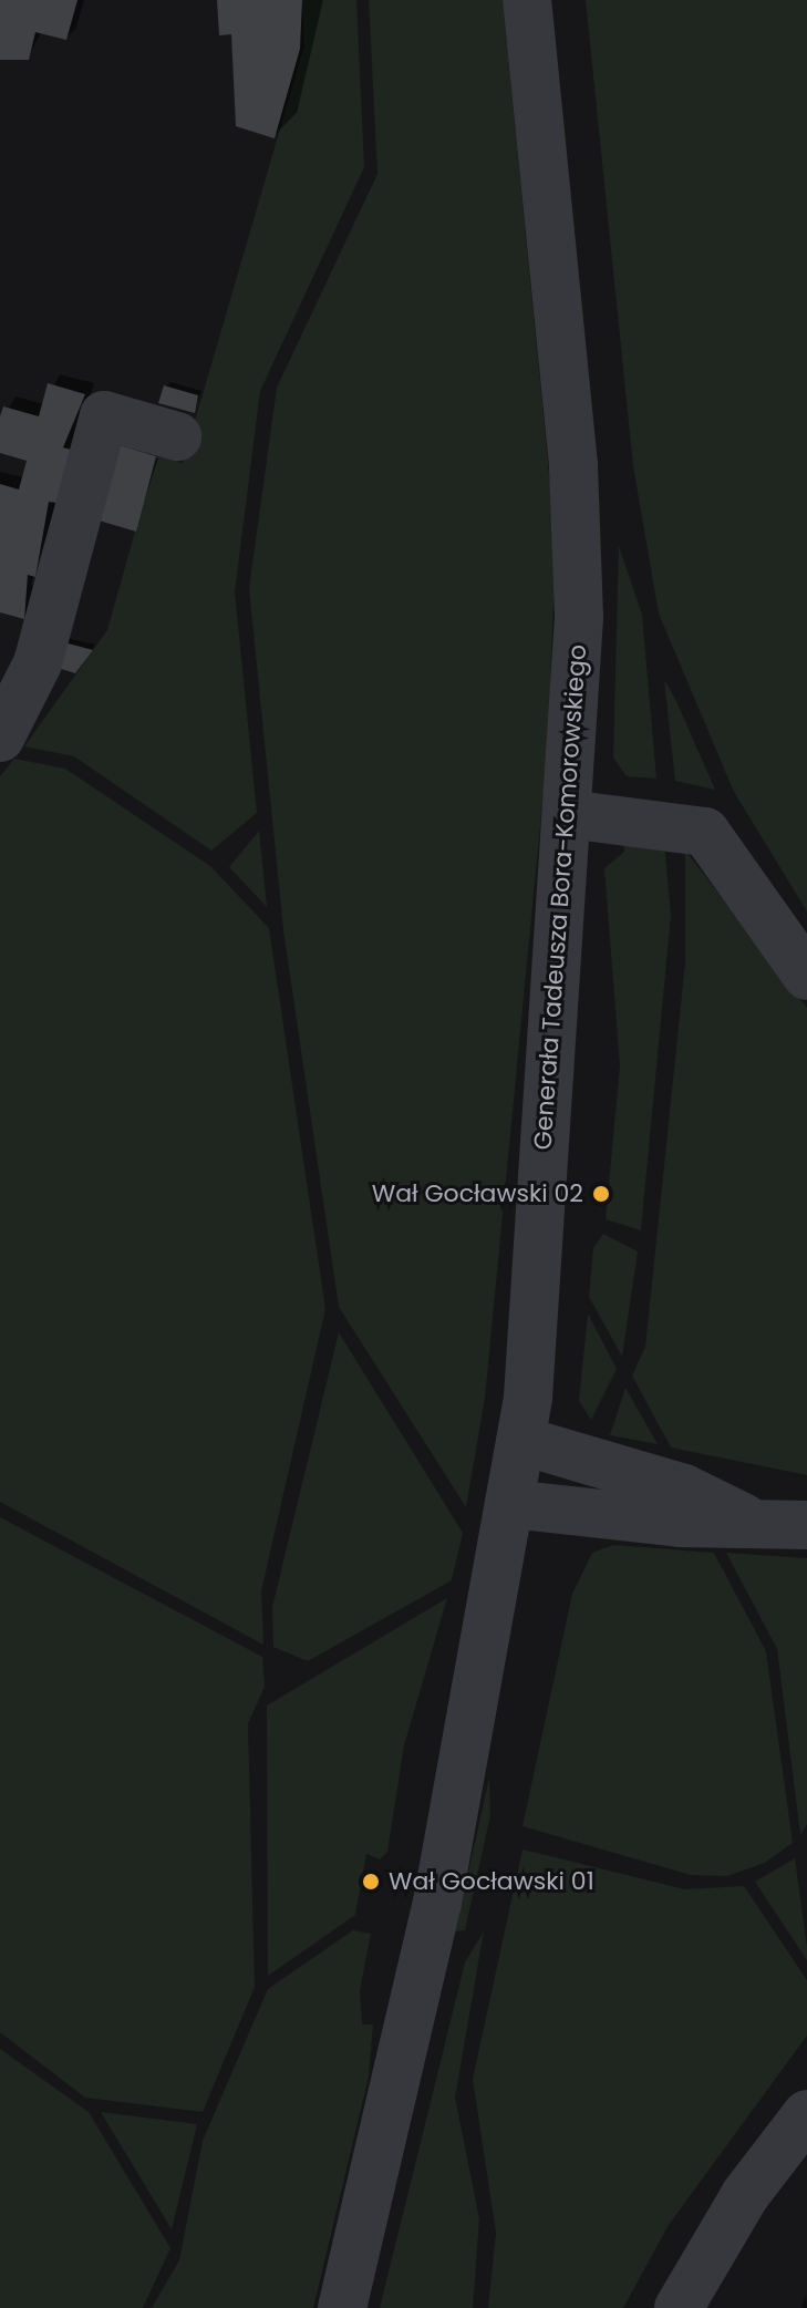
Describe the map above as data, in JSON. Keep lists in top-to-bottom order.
{
  "streets": {
    "street": ["Generała Tadeusza Bora-Komorowskiego"]
  },
  "places": ["Wał Gocławski 02", "Wał Gocławski 01"]
}
